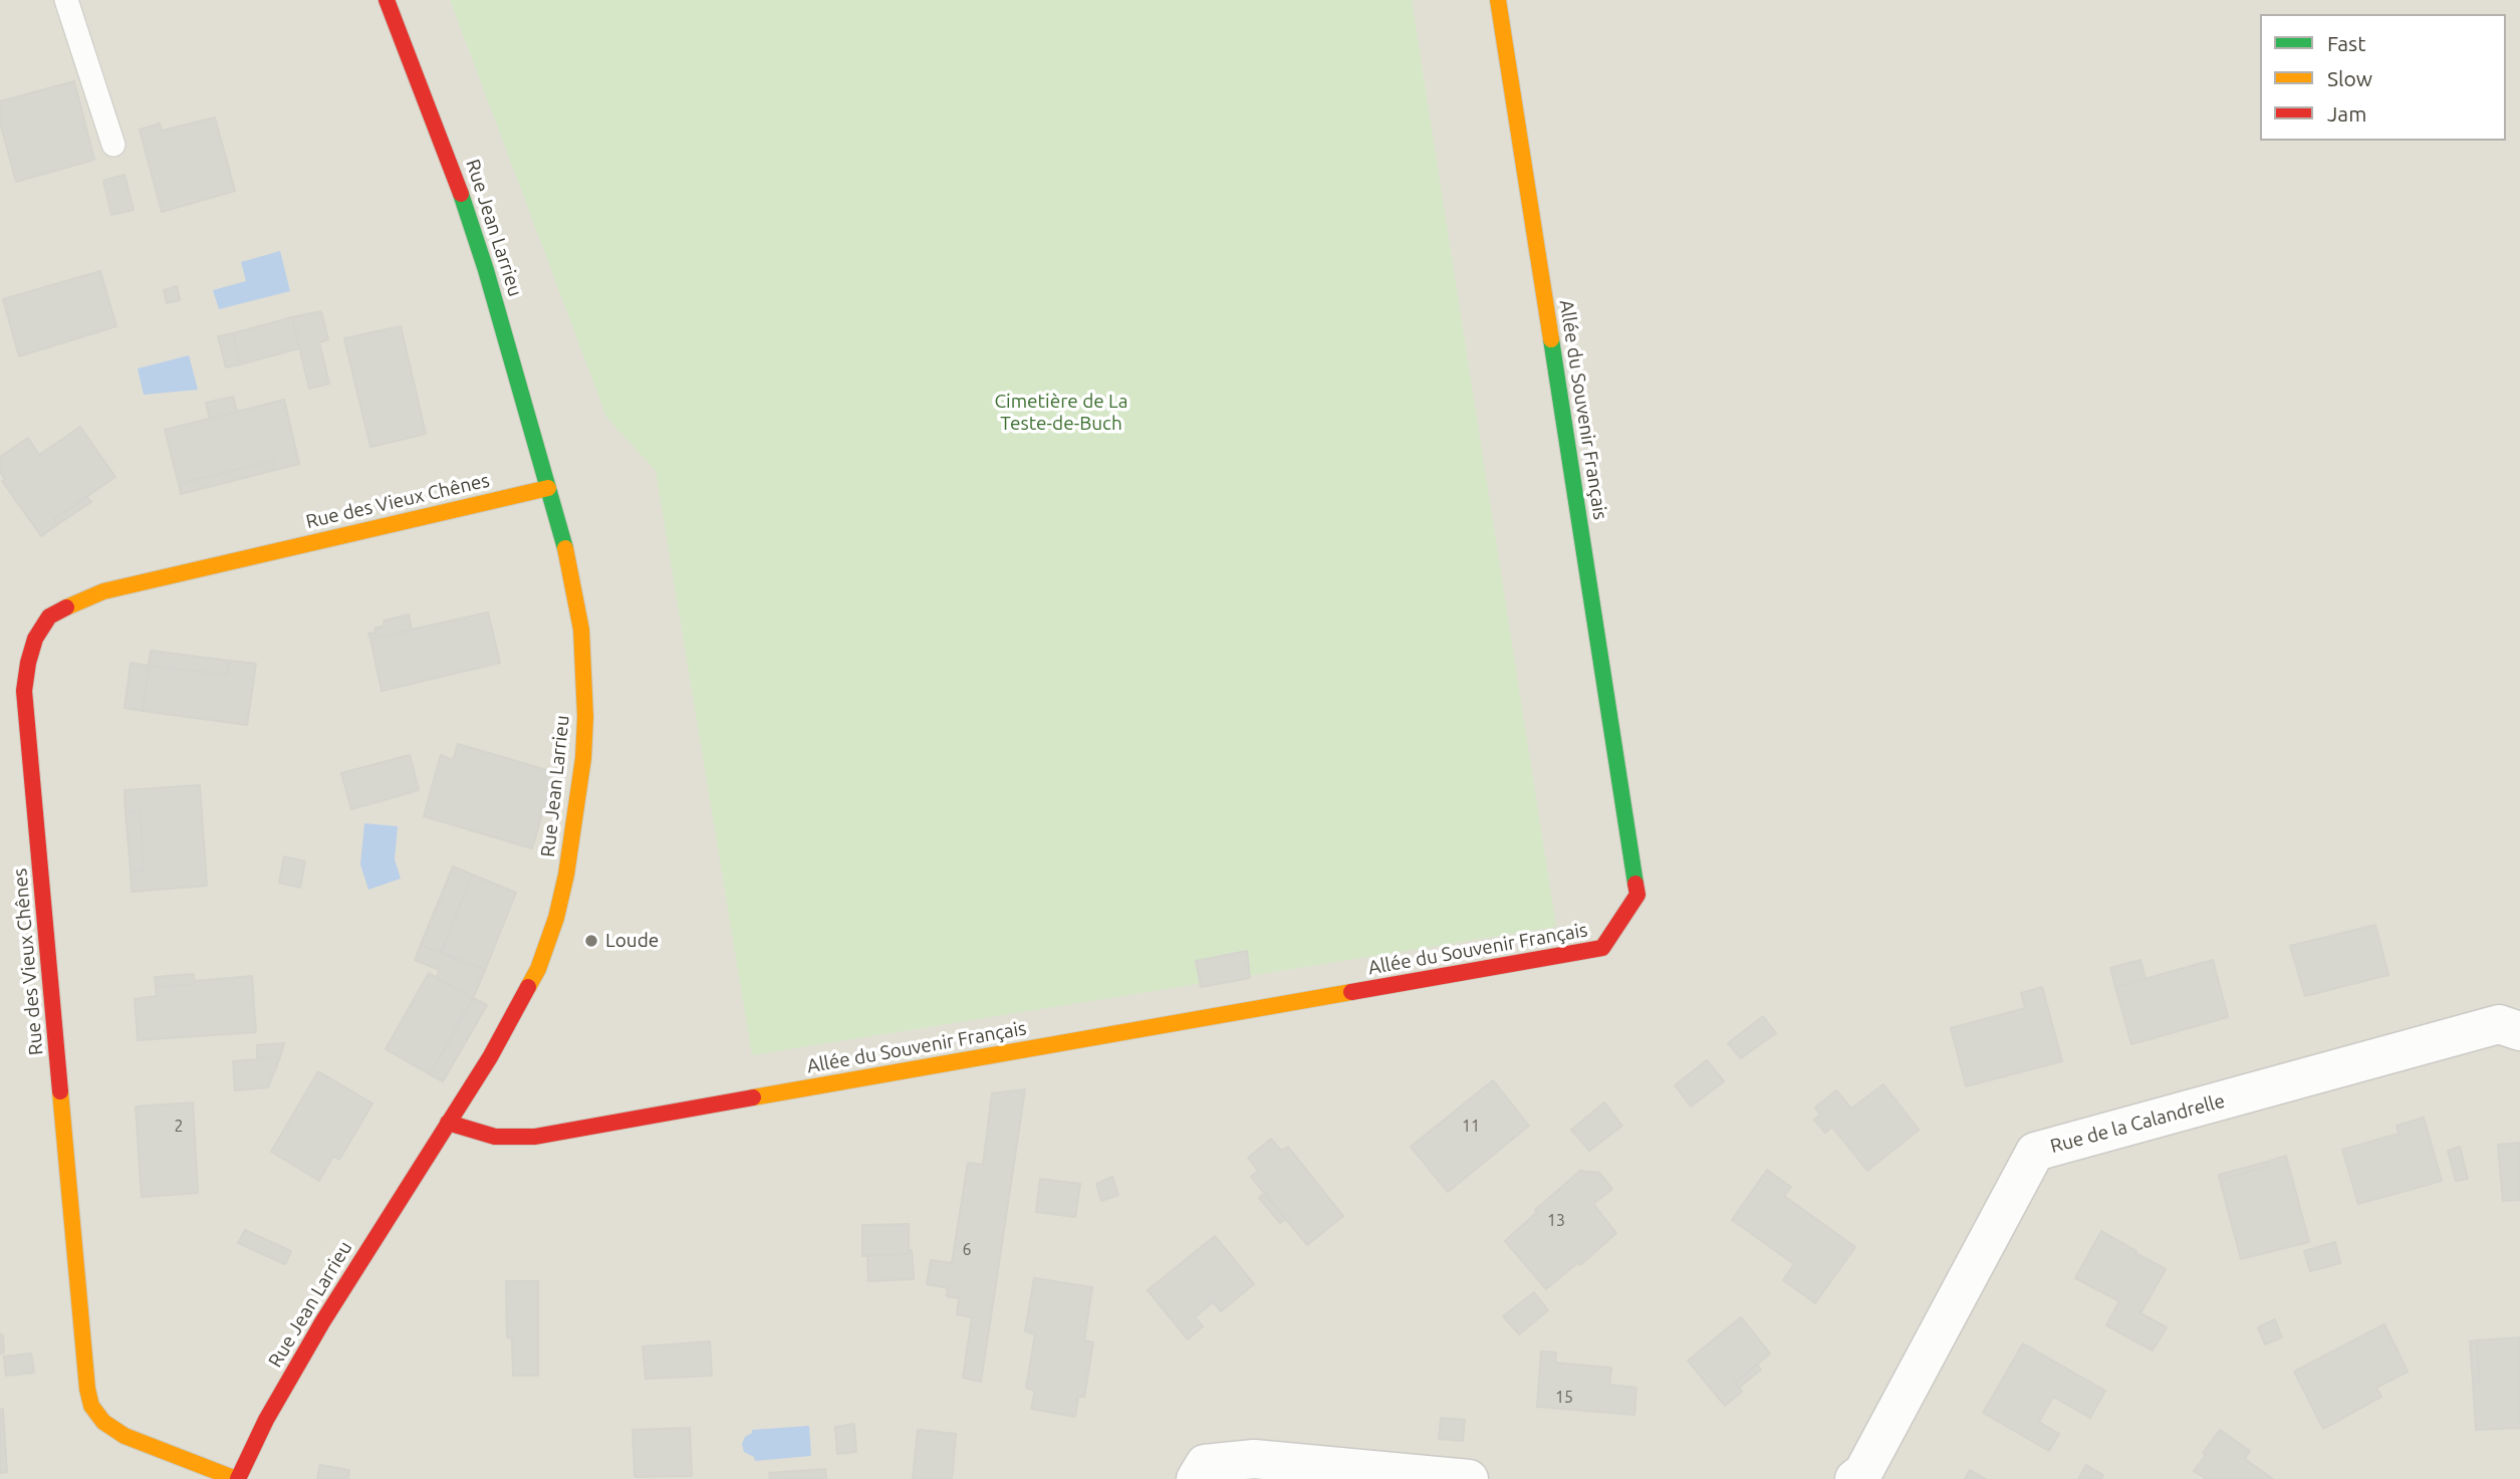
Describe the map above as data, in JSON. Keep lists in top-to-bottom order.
{
  "streets": {
    "street": [
      "Rue Jean Larrieu",
      "Allée du Souvenir Français",
      "Rue des Vieux Chênes",
      "Rue de la Calandrelle"
    ]
  },
  "crossings": [
    ["Rue Jean Larrieu", "Allée du Souvenir Français"],
    ["Rue Jean Larrieu", "Rue des Vieux Chênes"]
  ],
  "parks": ["Cimetière de La Teste-de-Buch"],
  "places": ["Loude"],
  "house_numbers": [
    "2",
    "11",
    "13",
    "6",
    "15"
  ],
  "legend": ["Fast", "Slow", "Jam"]
}
